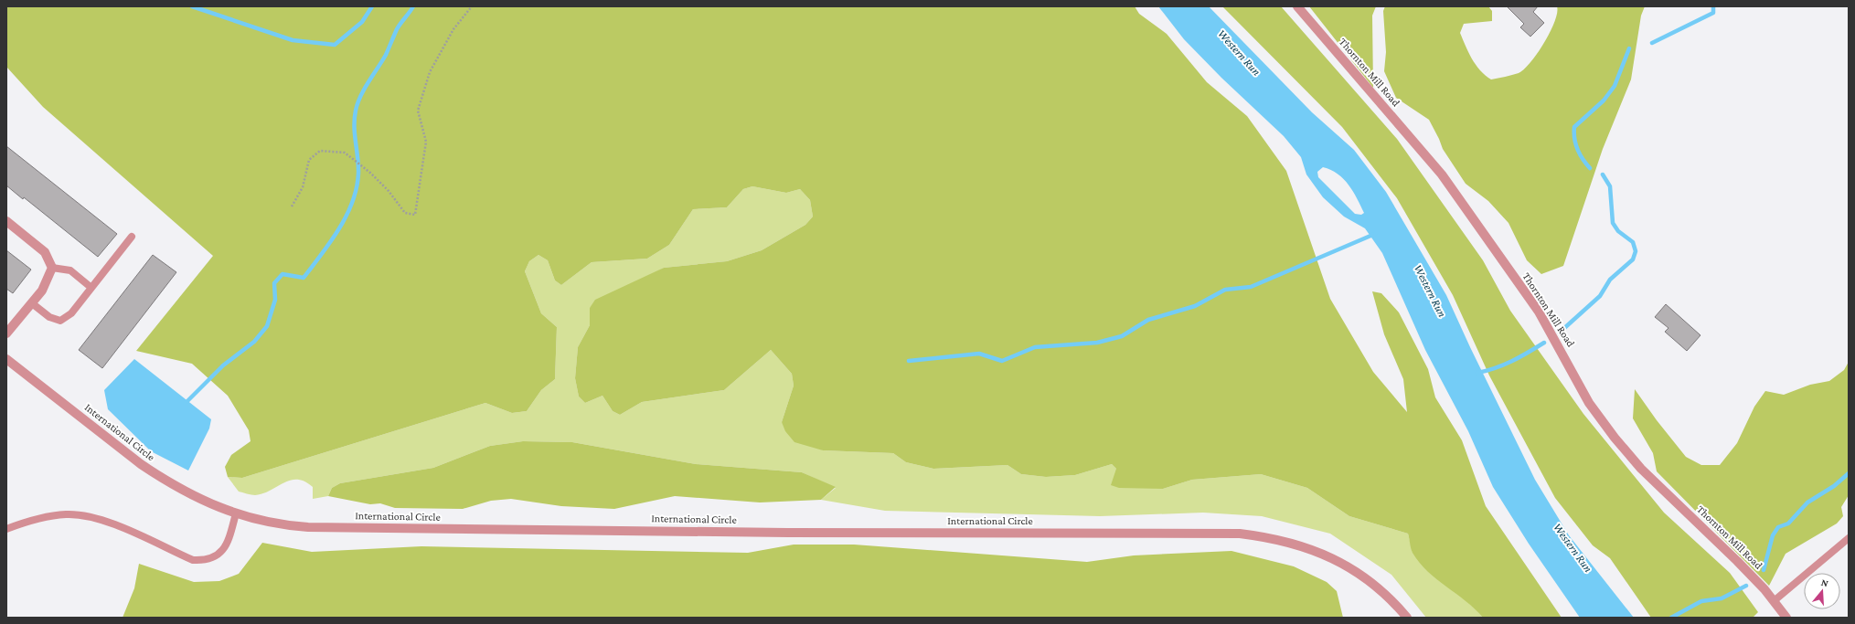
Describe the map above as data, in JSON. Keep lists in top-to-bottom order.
{
  "streets": {
    "street": ["Thornton Mill Road", "International Circle"]
  },
  "water": ["Western Run"],
  "north": "top"
}
